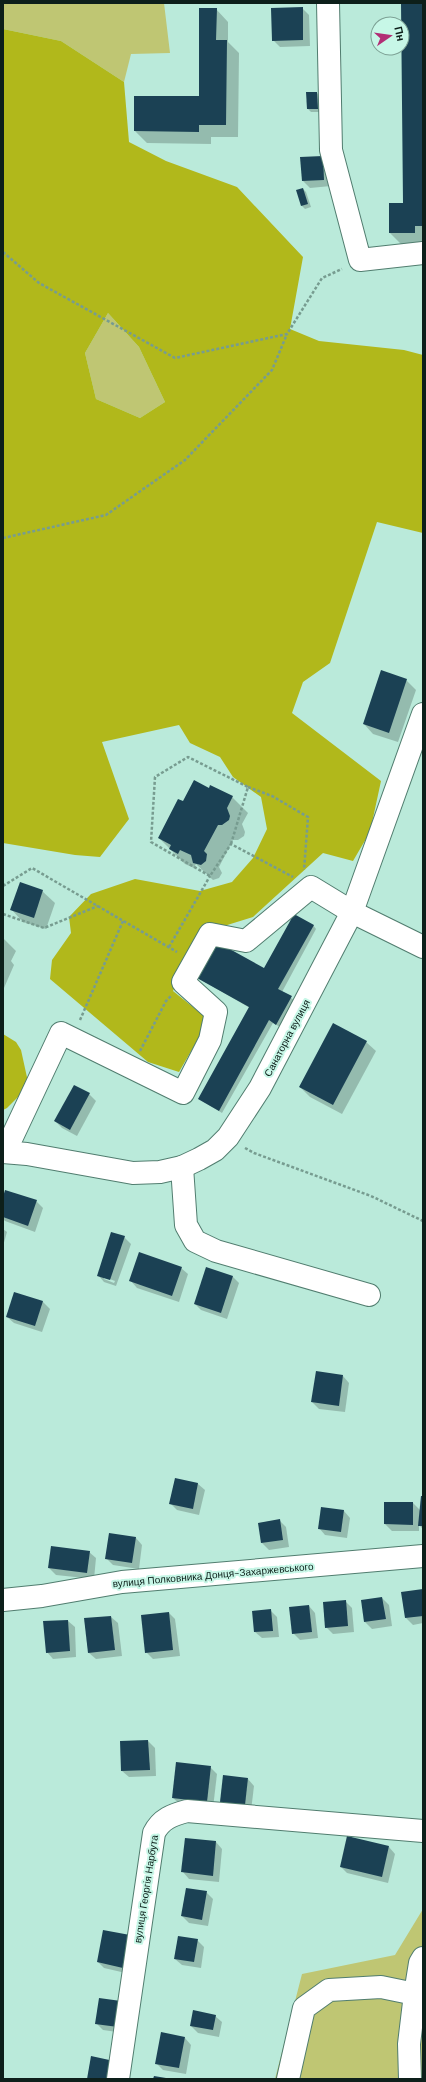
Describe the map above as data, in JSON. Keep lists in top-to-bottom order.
{
  "streets": {
    "street": ["Санаторна вулиця", "вулиця Полковника Донця-Захаржевського", "вулиця Георгія Нарбута"]
  },
  "north": "right"
}
